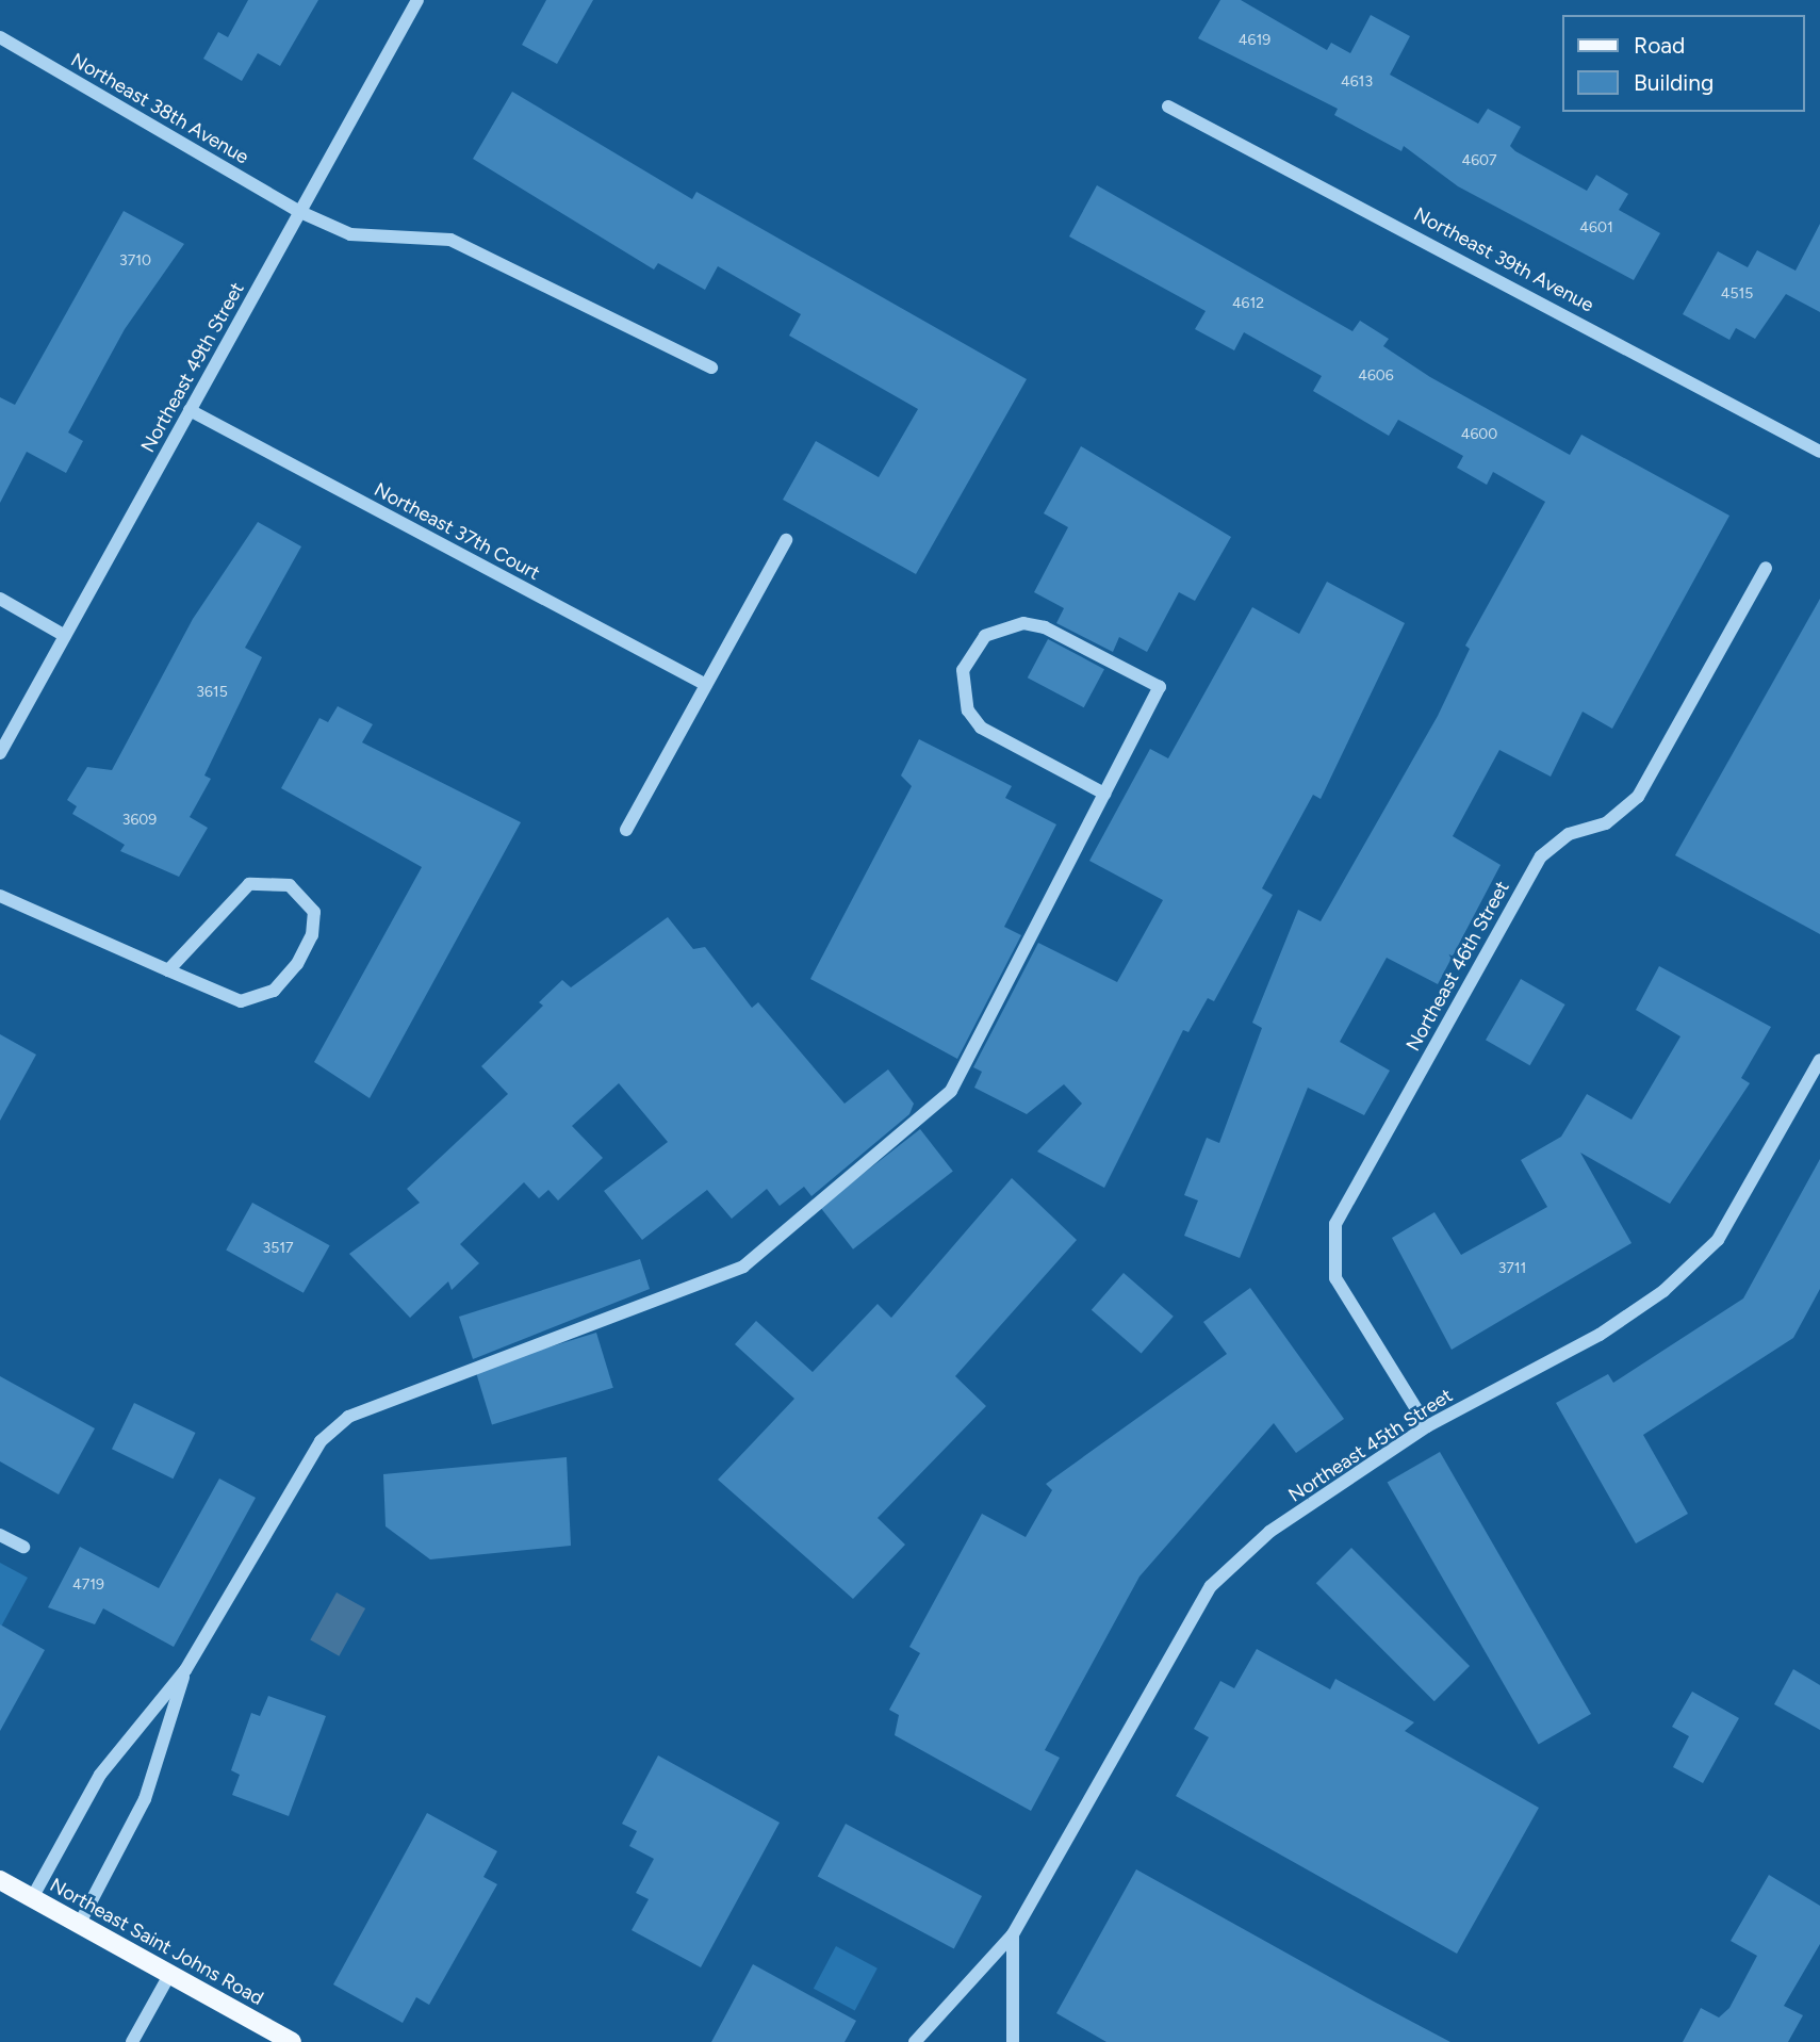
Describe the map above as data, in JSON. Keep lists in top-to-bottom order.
{
  "streets": {
    "main road": ["Northeast Saint Johns Road"],
    "street": [
      "Northeast 38th Avenue",
      "Northeast 39th Avenue",
      "Northeast 49th Street",
      "Northeast 37th Court",
      "Northeast 46th Street",
      "Northeast 45th Street"
    ]
  },
  "crossings": [
    ["Northeast 38th Avenue", "Northeast 49th Street"],
    ["Northeast 49th Street", "Northeast 37th Court"],
    ["Northeast 46th Street", "Northeast 45th Street"]
  ],
  "house_numbers": [
    "4619",
    "4613",
    "4607",
    "4601",
    "3710",
    "4515",
    "4612",
    "4606",
    "4600",
    "3615",
    "3609",
    "3517",
    "3711",
    "4719"
  ],
  "legend": ["Road", "Building"]
}
